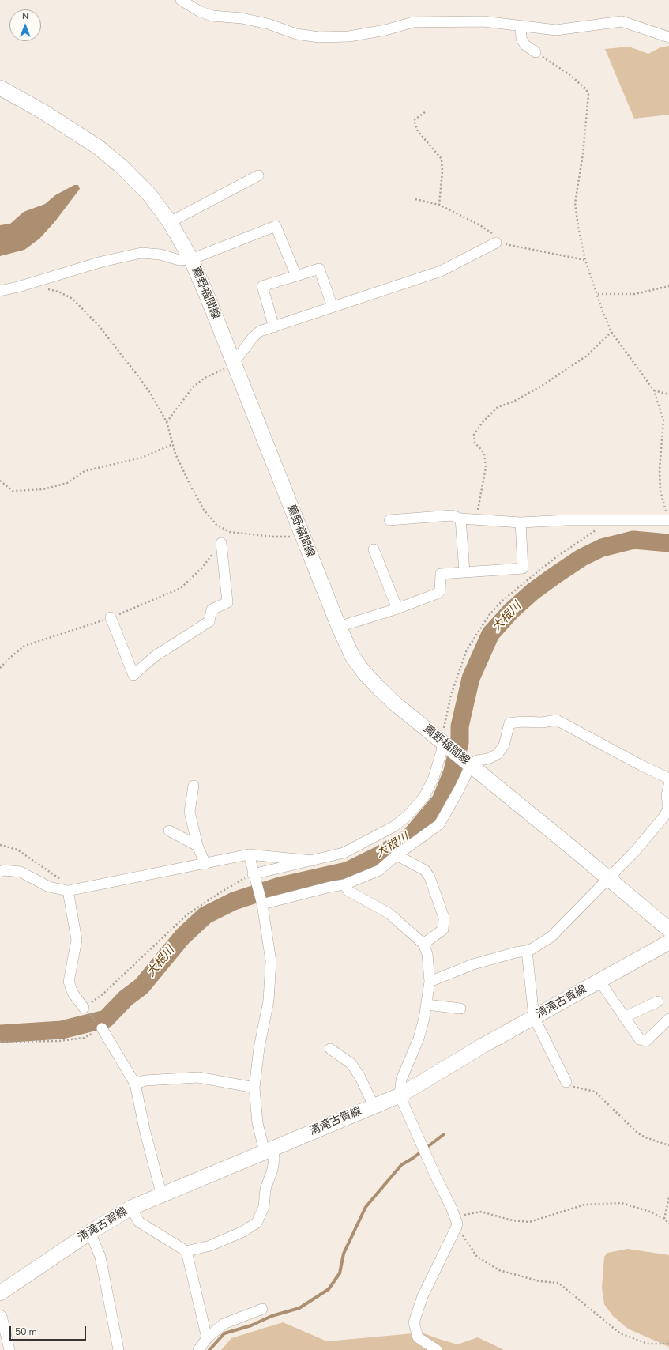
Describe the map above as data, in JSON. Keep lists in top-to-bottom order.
{
  "streets": {
    "main road": ["薦野福間線", "清滝古賀線"]
  },
  "water": ["大根川"],
  "scale_bar": "50 m",
  "north": "top"
}
